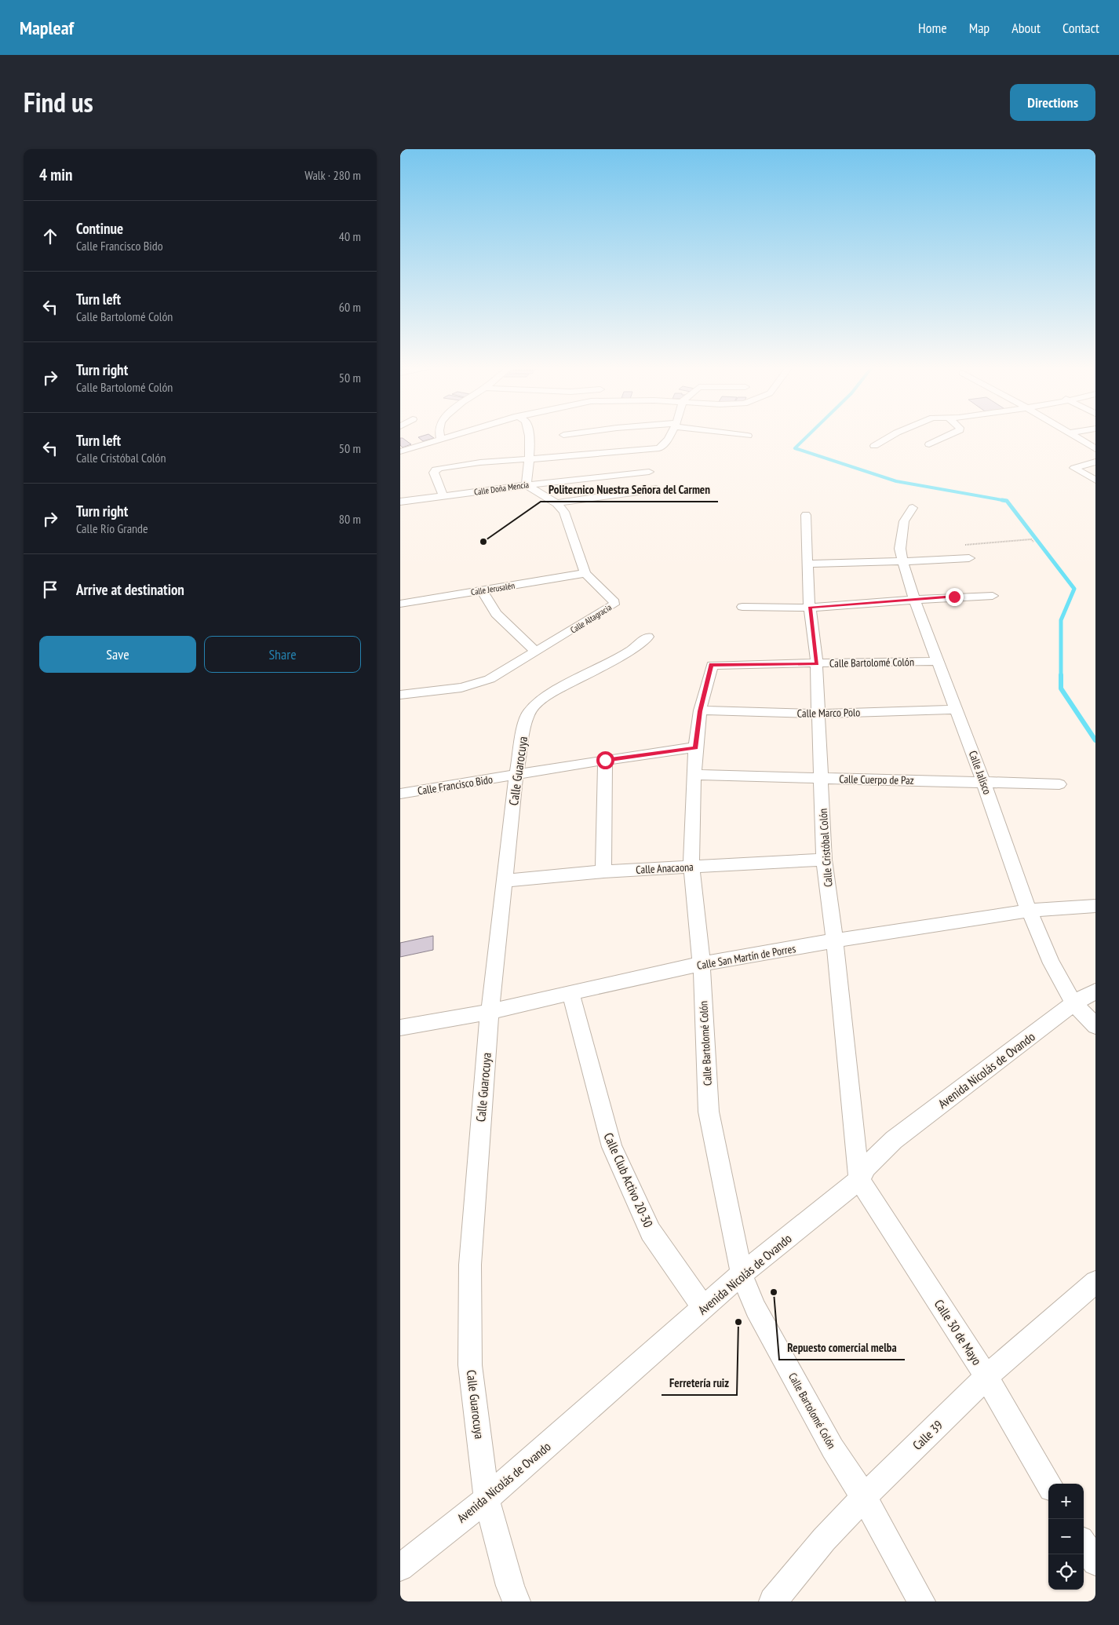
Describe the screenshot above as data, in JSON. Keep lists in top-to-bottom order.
{
  "streets": {
    "street": [
      "Calle Doña Mencía",
      "Calle Jerusalén",
      "Calle Altagracia",
      "Calle Bartolomé Colón",
      "Calle Marco Polo",
      "Calle Guarocuya",
      "Calle Jalisco",
      "Calle Cuerpo de Paz",
      "Calle Francisco Bido",
      "Calle Cristóbal Colón",
      "Calle Anacaona",
      "Calle San Martín de Porres",
      "Avenida Nicolás de Ovando",
      "Calle Club Activo 20-30",
      "Calle 30 de Mayo",
      "Calle 39"
    ]
  },
  "crossings": [
    ["Calle Doña Mencía", "Calle Altagracia"],
    ["Calle Jerusalén", "Calle Altagracia"],
    ["Calle Bartolomé Colón", "Calle Marco Polo"],
    ["Calle Bartolomé Colón", "Calle Jalisco"],
    ["Calle Bartolomé Colón", "Calle Cuerpo de Paz"],
    ["Calle Bartolomé Colón", "Calle Francisco Bido"],
    ["Calle Bartolomé Colón", "Calle Cristóbal Colón"],
    ["Calle Bartolomé Colón", "Calle Anacaona"],
    ["Calle Bartolomé Colón", "Calle San Martín de Porres"],
    ["Calle Bartolomé Colón", "Avenida Nicolás de Ovando"],
    ["Calle Bartolomé Colón", "Calle 39"],
    ["Calle Marco Polo", "Calle Jalisco"],
    ["Calle Marco Polo", "Calle Cristóbal Colón"],
    ["Calle Guarocuya", "Calle Francisco Bido"],
    ["Calle Guarocuya", "Calle Anacaona"],
    ["Calle Guarocuya", "Calle San Martín de Porres"],
    ["Calle Guarocuya", "Avenida Nicolás de Ovando"],
    ["Calle Jalisco", "Calle Cuerpo de Paz"],
    ["Calle Jalisco", "Calle San Martín de Porres"],
    ["Calle Jalisco", "Avenida Nicolás de Ovando"],
    ["Calle Cuerpo de Paz", "Calle Cristóbal Colón"],
    ["Calle Cristóbal Colón", "Calle Anacaona"],
    ["Calle Cristóbal Colón", "Calle San Martín de Porres"],
    ["Calle Cristóbal Colón", "Avenida Nicolás de Ovando"],
    ["Calle Cristóbal Colón", "Calle 30 de Mayo"],
    ["Calle San Martín de Porres", "Calle Club Activo 20-30"],
    ["Avenida Nicolás de Ovando", "Calle Club Activo 20-30"],
    ["Avenida Nicolás de Ovando", "Calle 30 de Mayo"],
    ["Calle 30 de Mayo", "Calle 39"]
  ],
  "places": ["Politecnico Nuestra Señora del Carmen", "Repuesto comercial melba", "Ferretería ruiz"],
  "page": {
    "header": "Mapleaf",
    "nav": [
      "Home",
      "Map",
      "About",
      "Contact"
    ],
    "title": "Find us",
    "buttons": [
      "Directions",
      ["Save", "Share"]
    ],
    "heading": ["4 min", "Walk · 280 m"],
    "list": [
      ["Continue", "Calle Francisco Bido", "40 m"],
      ["Turn left", "Calle Bartolomé Colón", "60 m"],
      ["Turn right", "Calle Bartolomé Colón", "50 m"],
      ["Turn left", "Calle Cristóbal Colón", "50 m"],
      ["Turn right", "Calle Río Grande", "80 m"],
      "Arrive at destination"
    ],
    "map_buttons": ["+", "−"]
  }
}
